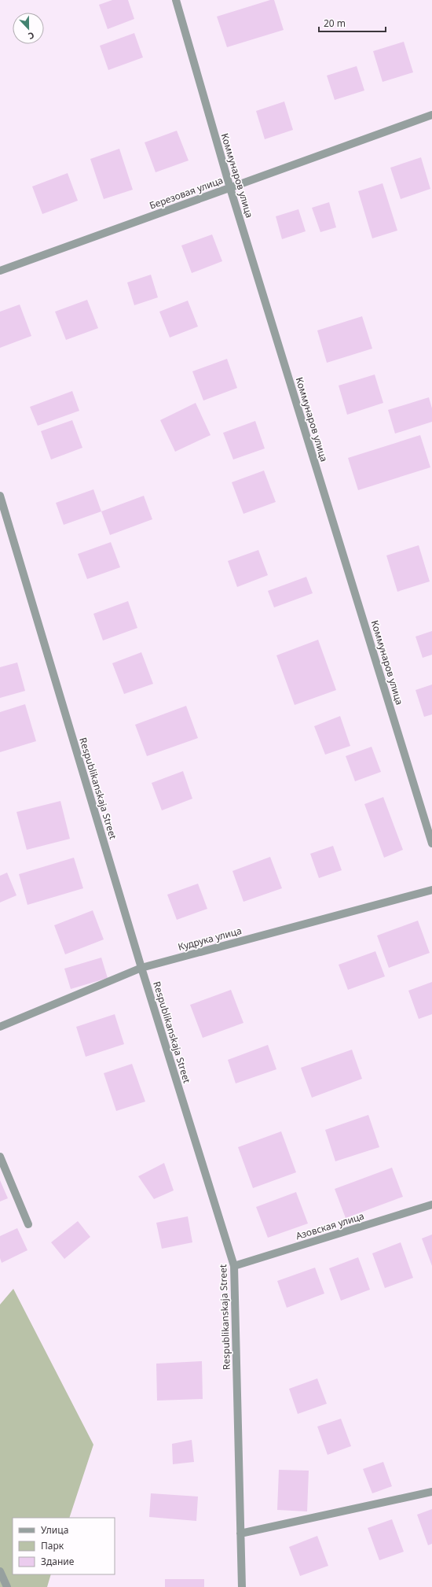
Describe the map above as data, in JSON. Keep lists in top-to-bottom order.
{
  "streets": {
    "street": [
      "Коммунаров улица",
      "Березовая улица",
      "Respublikanskaja Street",
      "Кудрука улица",
      "Азовская улица"
    ]
  },
  "crossings": [
    ["Коммунаров улица", "Березовая улица"],
    ["Respublikanskaja Street", "Кудрука улица"],
    ["Respublikanskaja Street", "Азовская улица"]
  ],
  "legend": ["Улица", "Парк", "Здание"],
  "scale_bar": "20 m",
  "north": "bottom"
}
